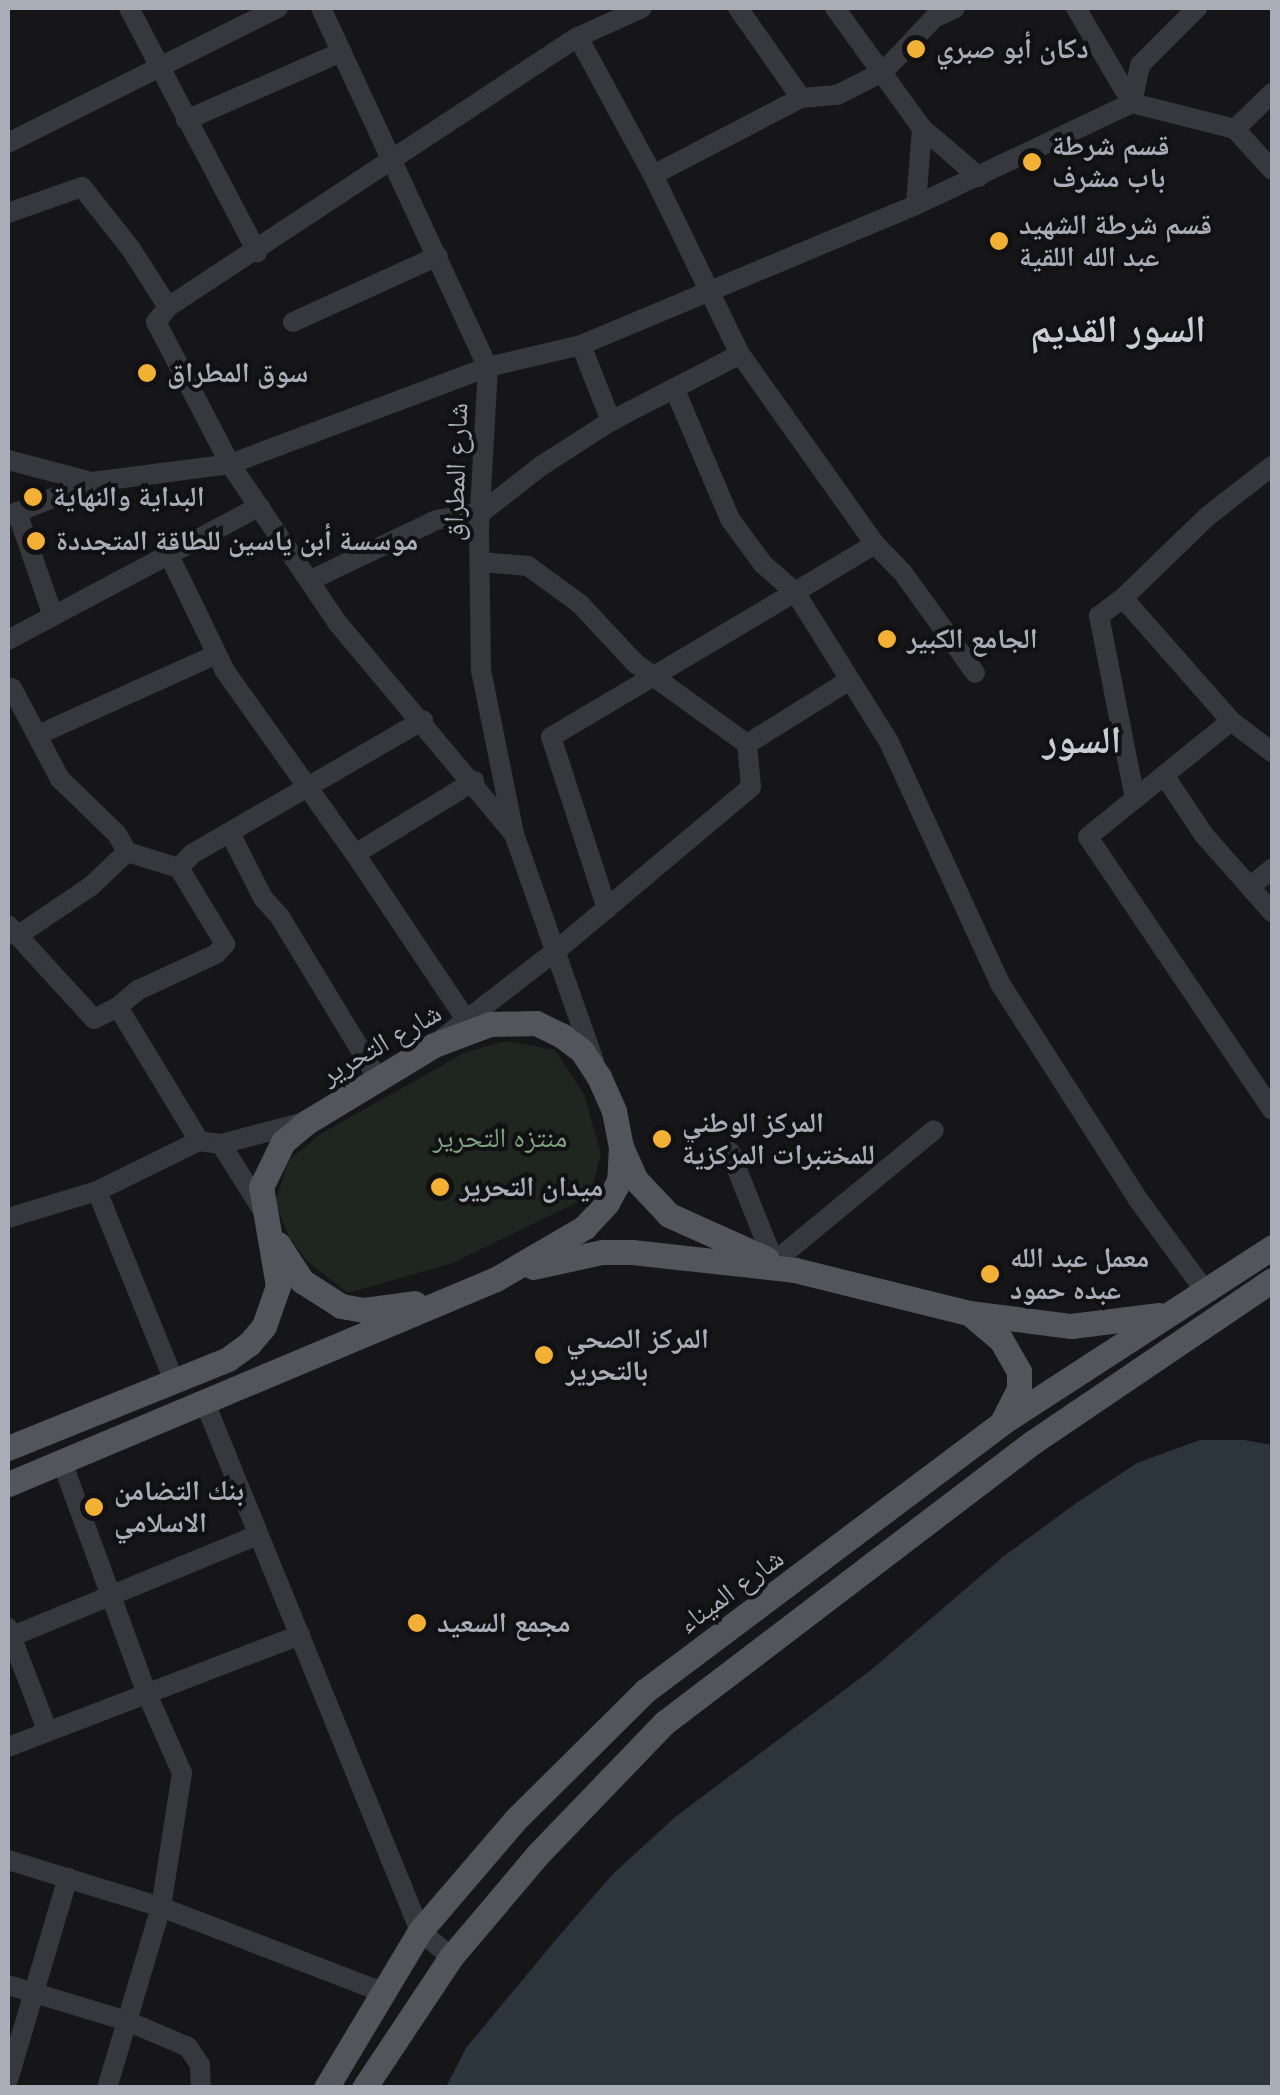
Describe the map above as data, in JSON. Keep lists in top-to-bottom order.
{
  "streets": {
    "main road": ["شارع التحرير", "شارع الميناء"],
    "street": ["شارع المطراق"]
  },
  "crossings": [
    ["شارع المطراق", "شارع التحرير"]
  ],
  "districts": ["السور القديم", "السور"],
  "parks": ["منتزه التحرير"],
  "places": [
    "دكان أبو صبري",
    "قسم شرطة باب مشرف",
    "قسم شرطة الشهيد عبد الله اللقية",
    "سوق المطراق",
    "البداية والنهاية",
    "موسسة أبن ياسين للطاقة المتجددة",
    "الجامع الكبير",
    "المركز الوطني للمختبرات المركزية",
    "ميدان التحرير",
    "معمل عبد الله عبده حمود",
    "المركز الصحي بالتحرير",
    "بنك التضامن الاسلامي",
    "مجمع السعيد"
  ]
}
